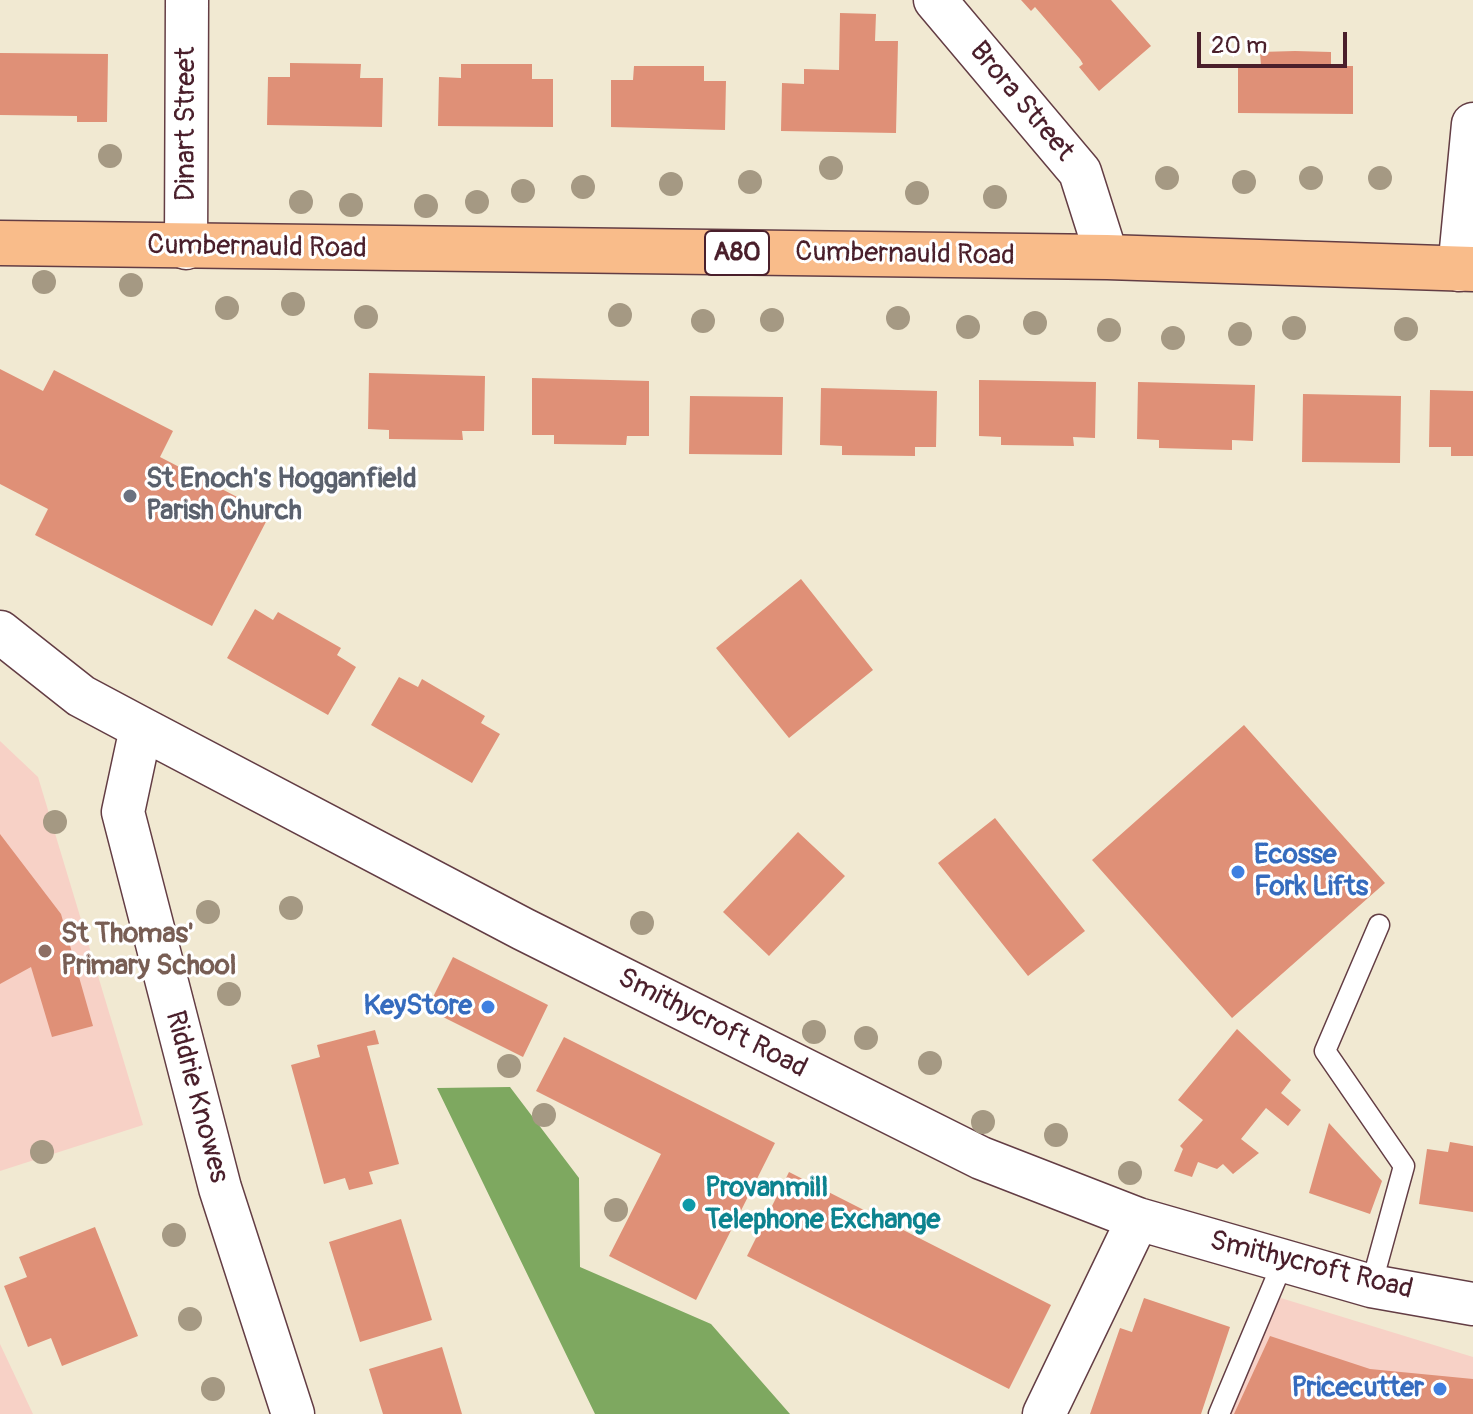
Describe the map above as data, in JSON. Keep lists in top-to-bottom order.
{
  "streets": {
    "main road": ["Cumbernauld Road", "A80"],
    "street": [
      "Brora Street",
      "Dinart Street",
      "Smithycroft Road",
      "Riddrie Knowes"
    ]
  },
  "crossings": [
    ["Brora Street", "Cumbernauld Road"],
    ["Dinart Street", "Cumbernauld Road"],
    ["Smithycroft Road", "Riddrie Knowes"]
  ],
  "places": [
    "St Enoch's Hogganfield Parish Church",
    "Ecosse Fork Lifts",
    "St Thomas' Primary School",
    "KeyStore",
    "Provanmill Telephone Exchange",
    "Pricecutter"
  ],
  "scale_bar": "20 m"
}
